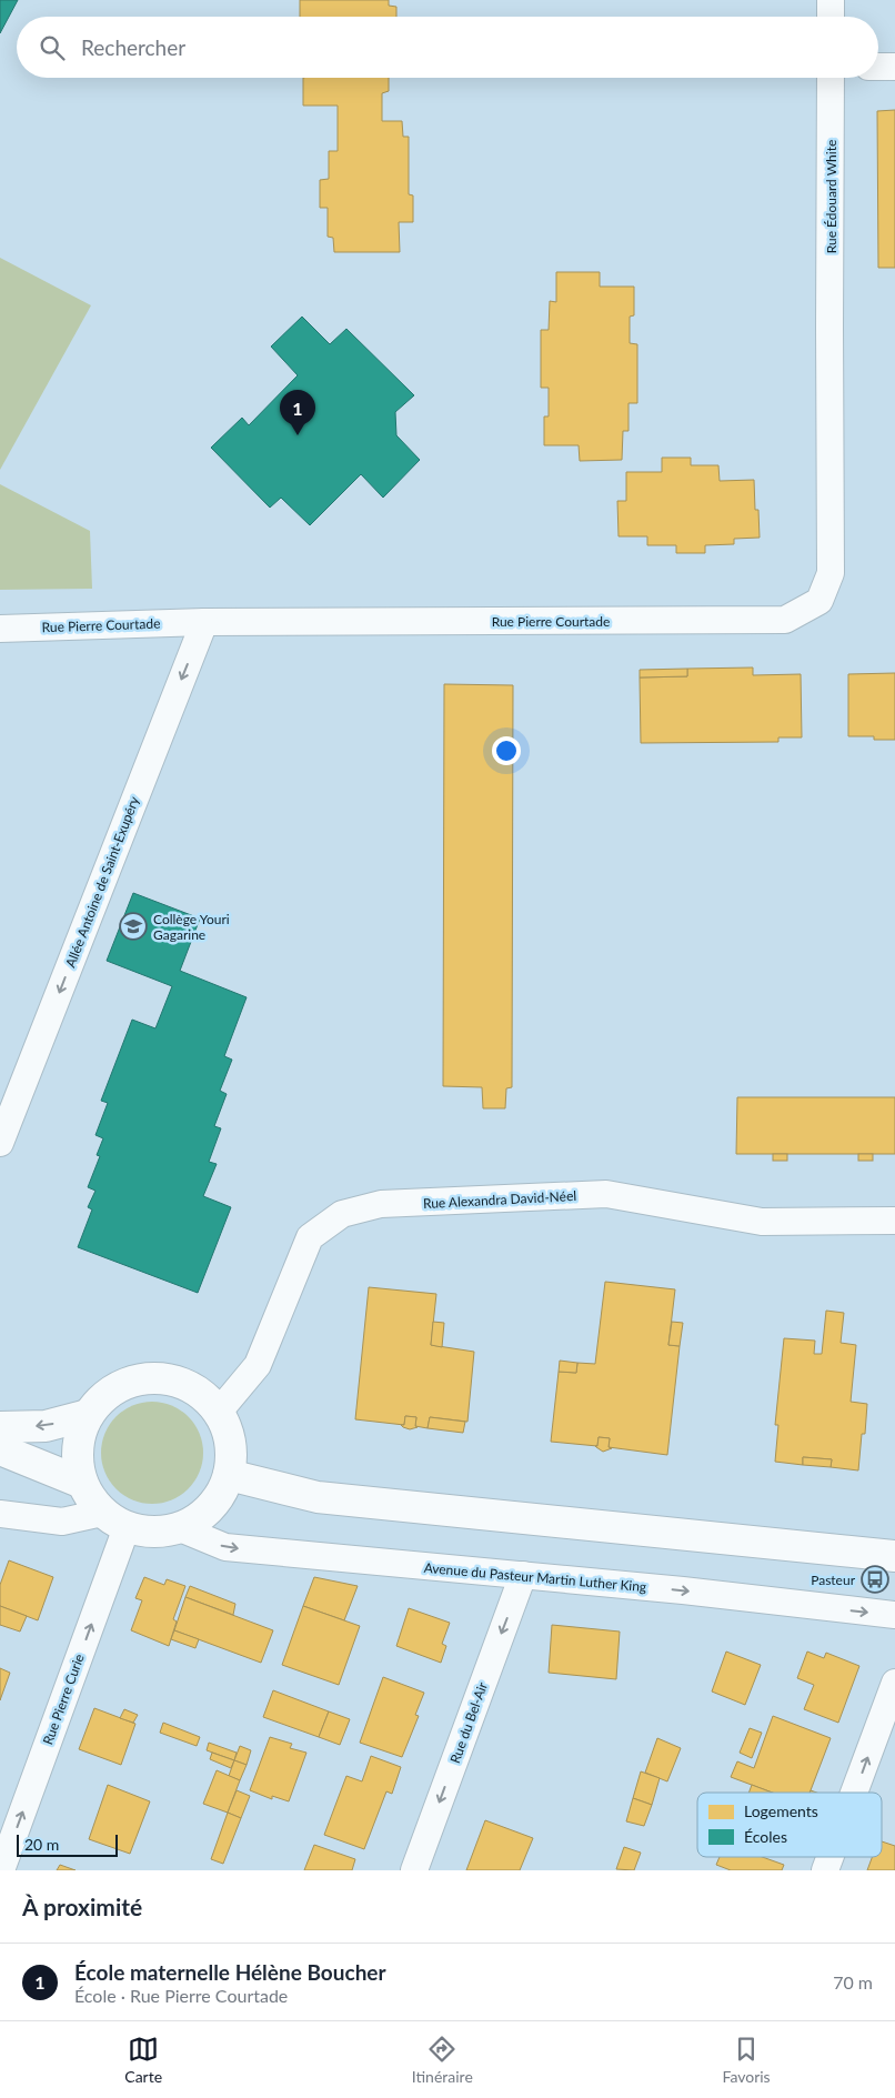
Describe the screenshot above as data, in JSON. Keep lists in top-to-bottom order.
{
  "streets": {
    "street": [
      "Rue Édouard White",
      "Rue Pierre Courtade",
      "Allée Antoine de Saint-Exupéry",
      "Rue Alexandra David-Néel",
      "Avenue du Pasteur Martin Luther King",
      "Rue Pierre Curie",
      "Rue du Bel-Air"
    ]
  },
  "crossings": [
    ["Rue Édouard White", "Rue Pierre Courtade"],
    ["Rue Pierre Courtade", "Allée Antoine de Saint-Exupéry"],
    ["Rue Alexandra David-Néel", "Avenue du Pasteur Martin Luther King"],
    ["Rue Alexandra David-Néel", "Rue Pierre Curie"],
    ["Avenue du Pasteur Martin Luther King", "Rue Pierre Curie"],
    ["Avenue du Pasteur Martin Luther King", "Rue du Bel-Air"]
  ],
  "one_way": ["Allée Antoine de Saint-Exupéry", "Rue Pierre Curie", "Rue du Bel-Air"],
  "places": {
    "school or university": ["Collège Youri Gagarine"],
    "bus stop": ["Pasteur"]
  },
  "legend": ["Logements", "Écoles"],
  "scale_bar": "20 m",
  "page": {
    "search": "Rechercher",
    "pins": "1",
    "scale": "20 m",
    "heading": "À proximité",
    "list": [
      {
        "mark": "1",
        "name": "École maternelle Hélène Boucher",
        "note": "École · Rue Pierre Courtade",
        "value": "70 m"
      }
    ],
    "nav": ["Carte", "Itinéraire", "Favoris"]
  }
}
